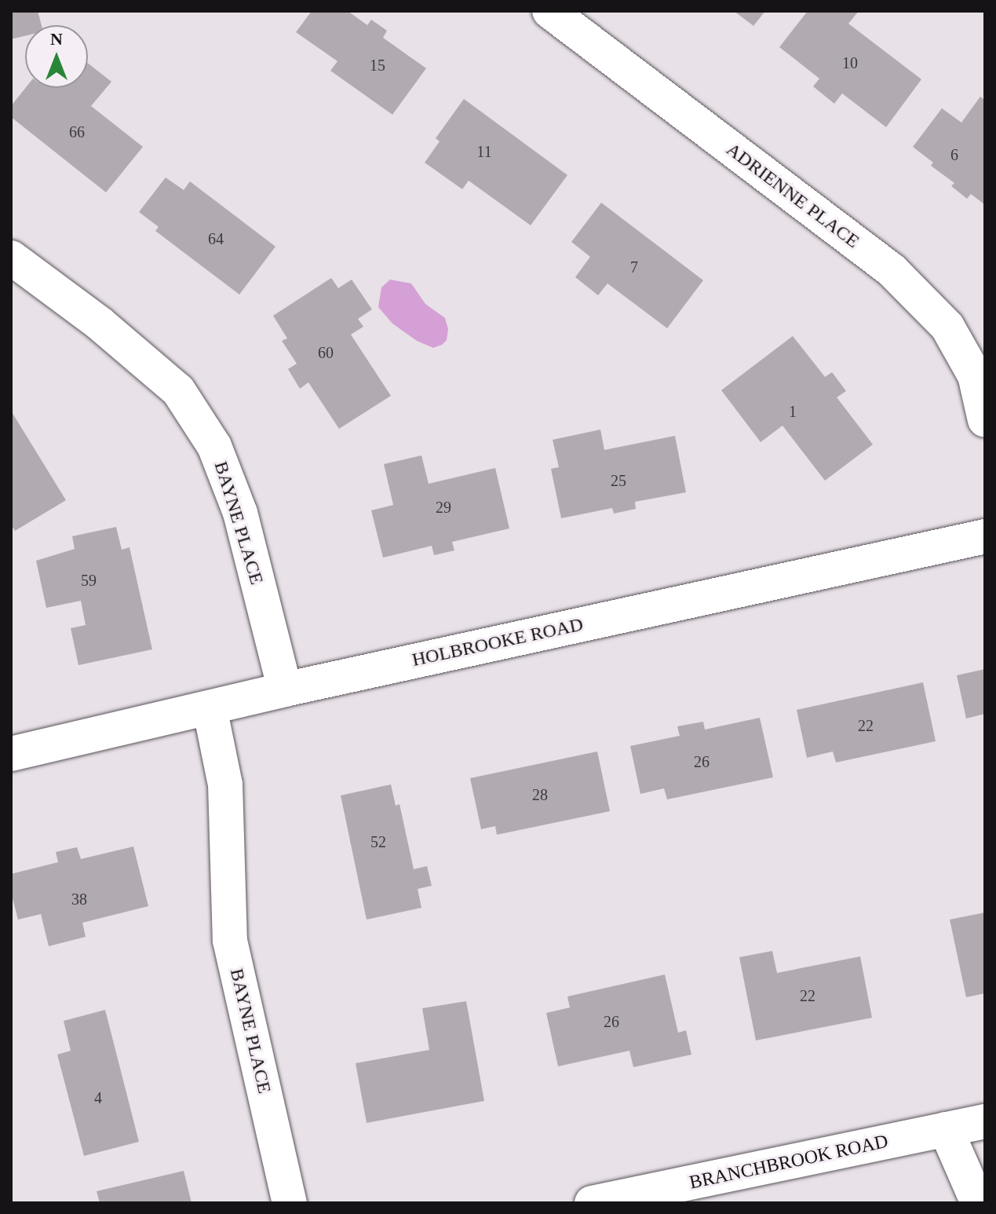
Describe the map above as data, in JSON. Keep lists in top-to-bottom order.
{
  "streets": {
    "street": [
      "ADRIENNE PLACE",
      "BAYNE PLACE",
      "HOLBROOKE ROAD",
      "BRANCHBROOK ROAD"
    ]
  },
  "crossings": [
    ["BAYNE PLACE", "HOLBROOKE ROAD"]
  ],
  "house_numbers": [
    "10",
    "15",
    "66",
    "11",
    "6",
    "64",
    "7",
    "60",
    "1",
    "25",
    "29",
    "59",
    "22",
    "26",
    "28",
    "52",
    "38",
    "22",
    "26",
    "4"
  ],
  "north": "top"
}
